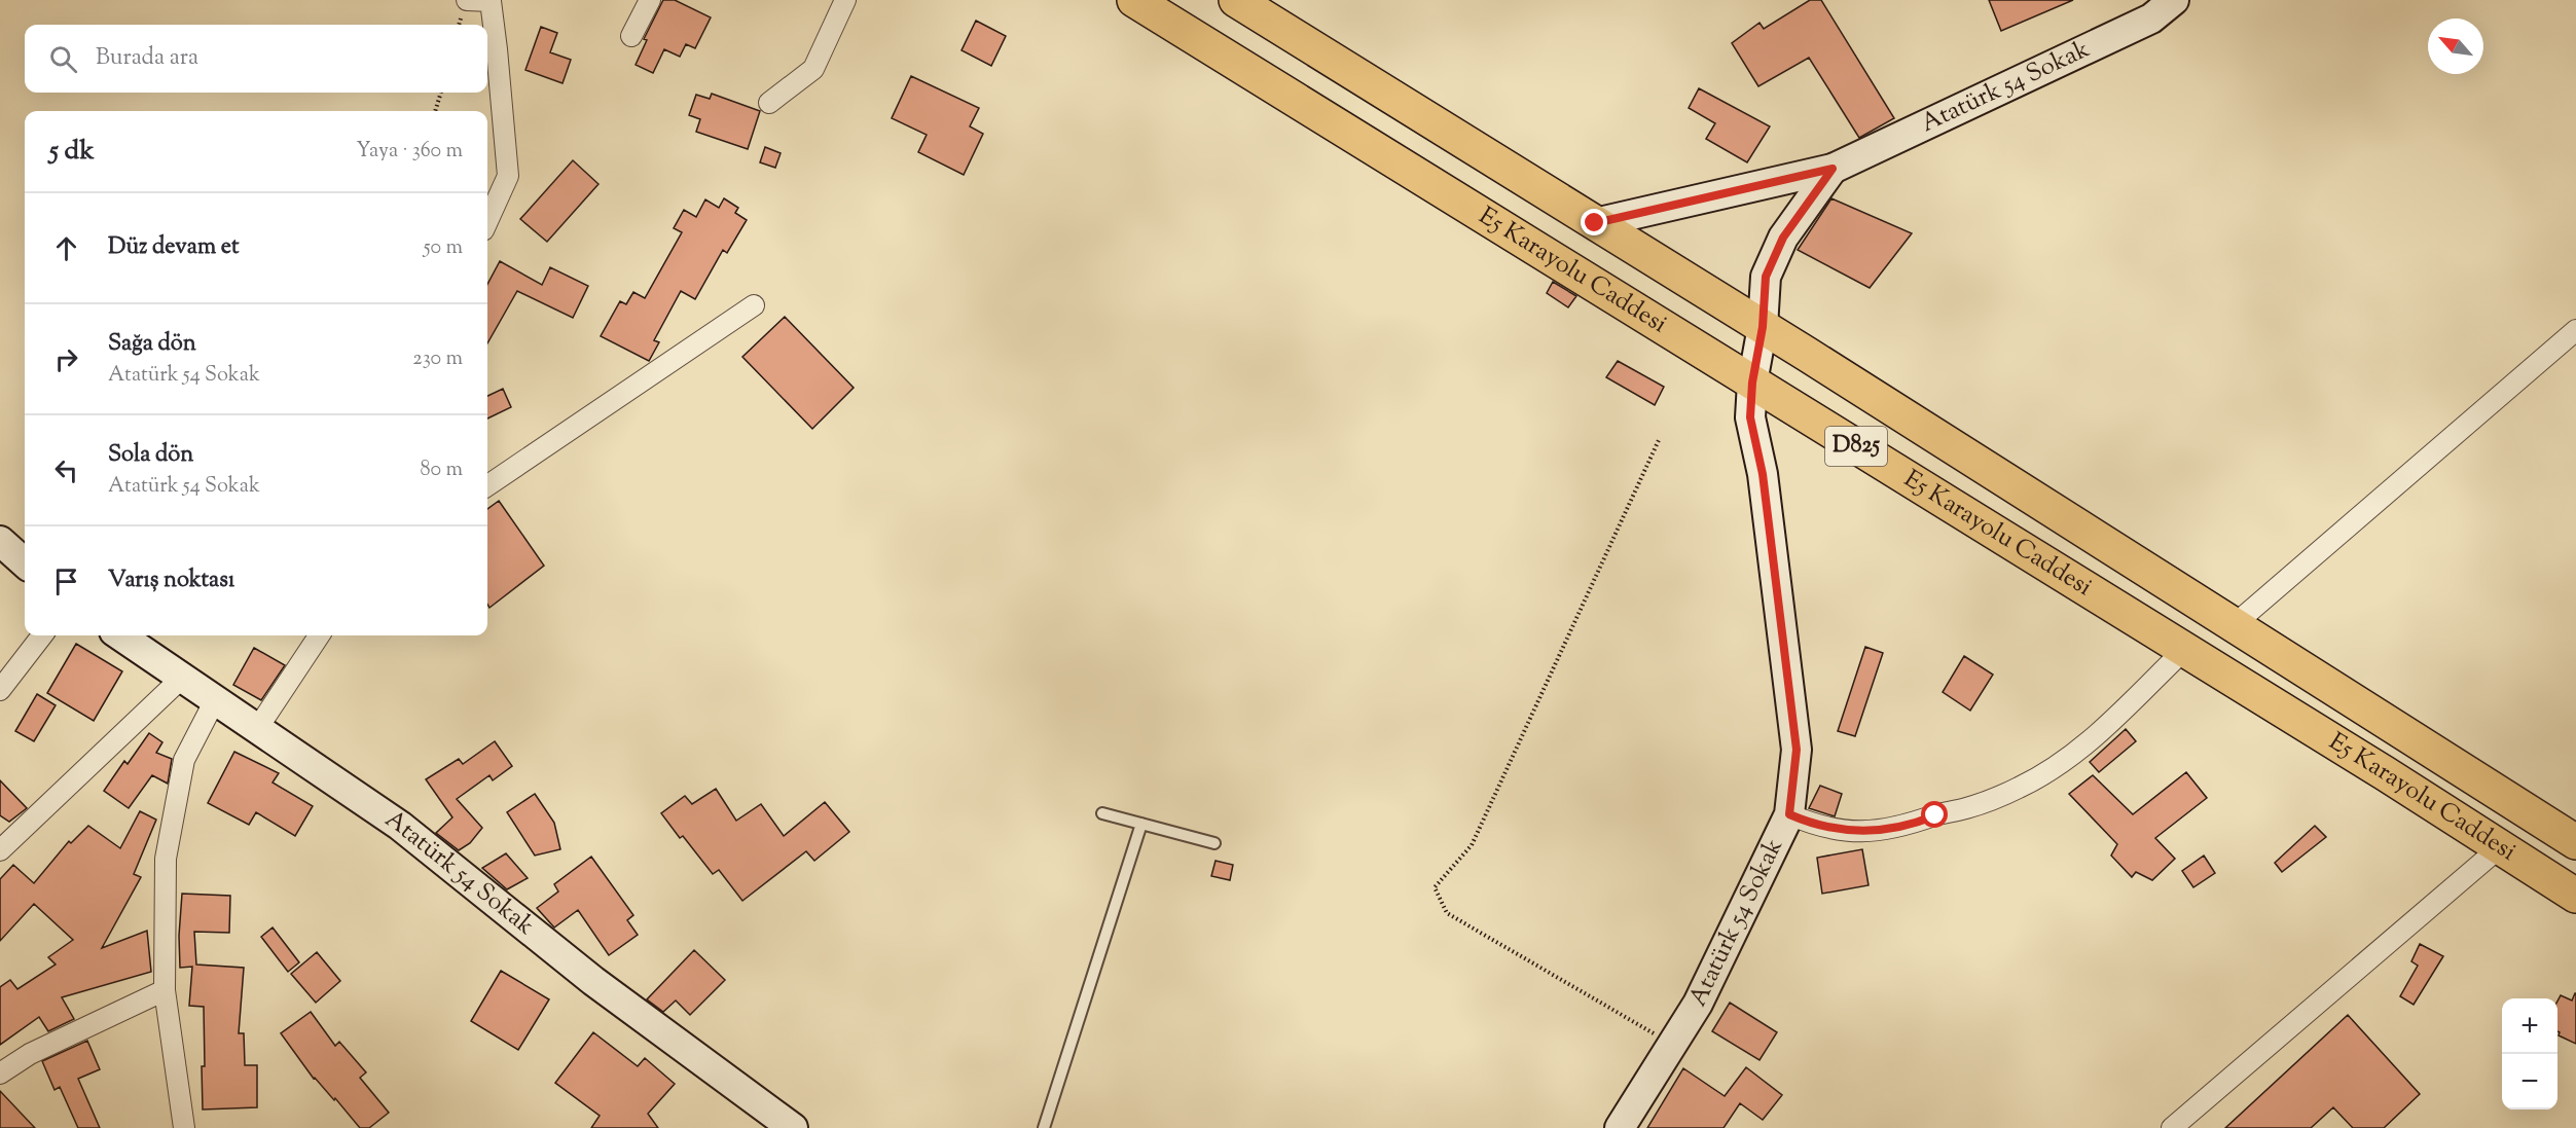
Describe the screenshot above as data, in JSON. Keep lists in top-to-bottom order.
{
  "streets": {
    "highway": ["E5 Karayolu Caddesi", "D825"],
    "street": ["Atatürk 54 Sokak"]
  },
  "crossings": [
    ["Atatürk 54 Sokak", "E5 Karayolu Caddesi"]
  ],
  "north": "top left",
  "page": {
    "search": "Burada ara",
    "heading": ["5 dk", "Yaya · 360 m"],
    "list": [
      ["Düz devam et", "50 m"],
      ["Sağa dön", "Atatürk 54 Sokak", "230 m"],
      ["Sola dön", "Atatürk 54 Sokak", "80 m"],
      "Varış noktası"
    ],
    "map_buttons": ["+", "−"]
  }
}
